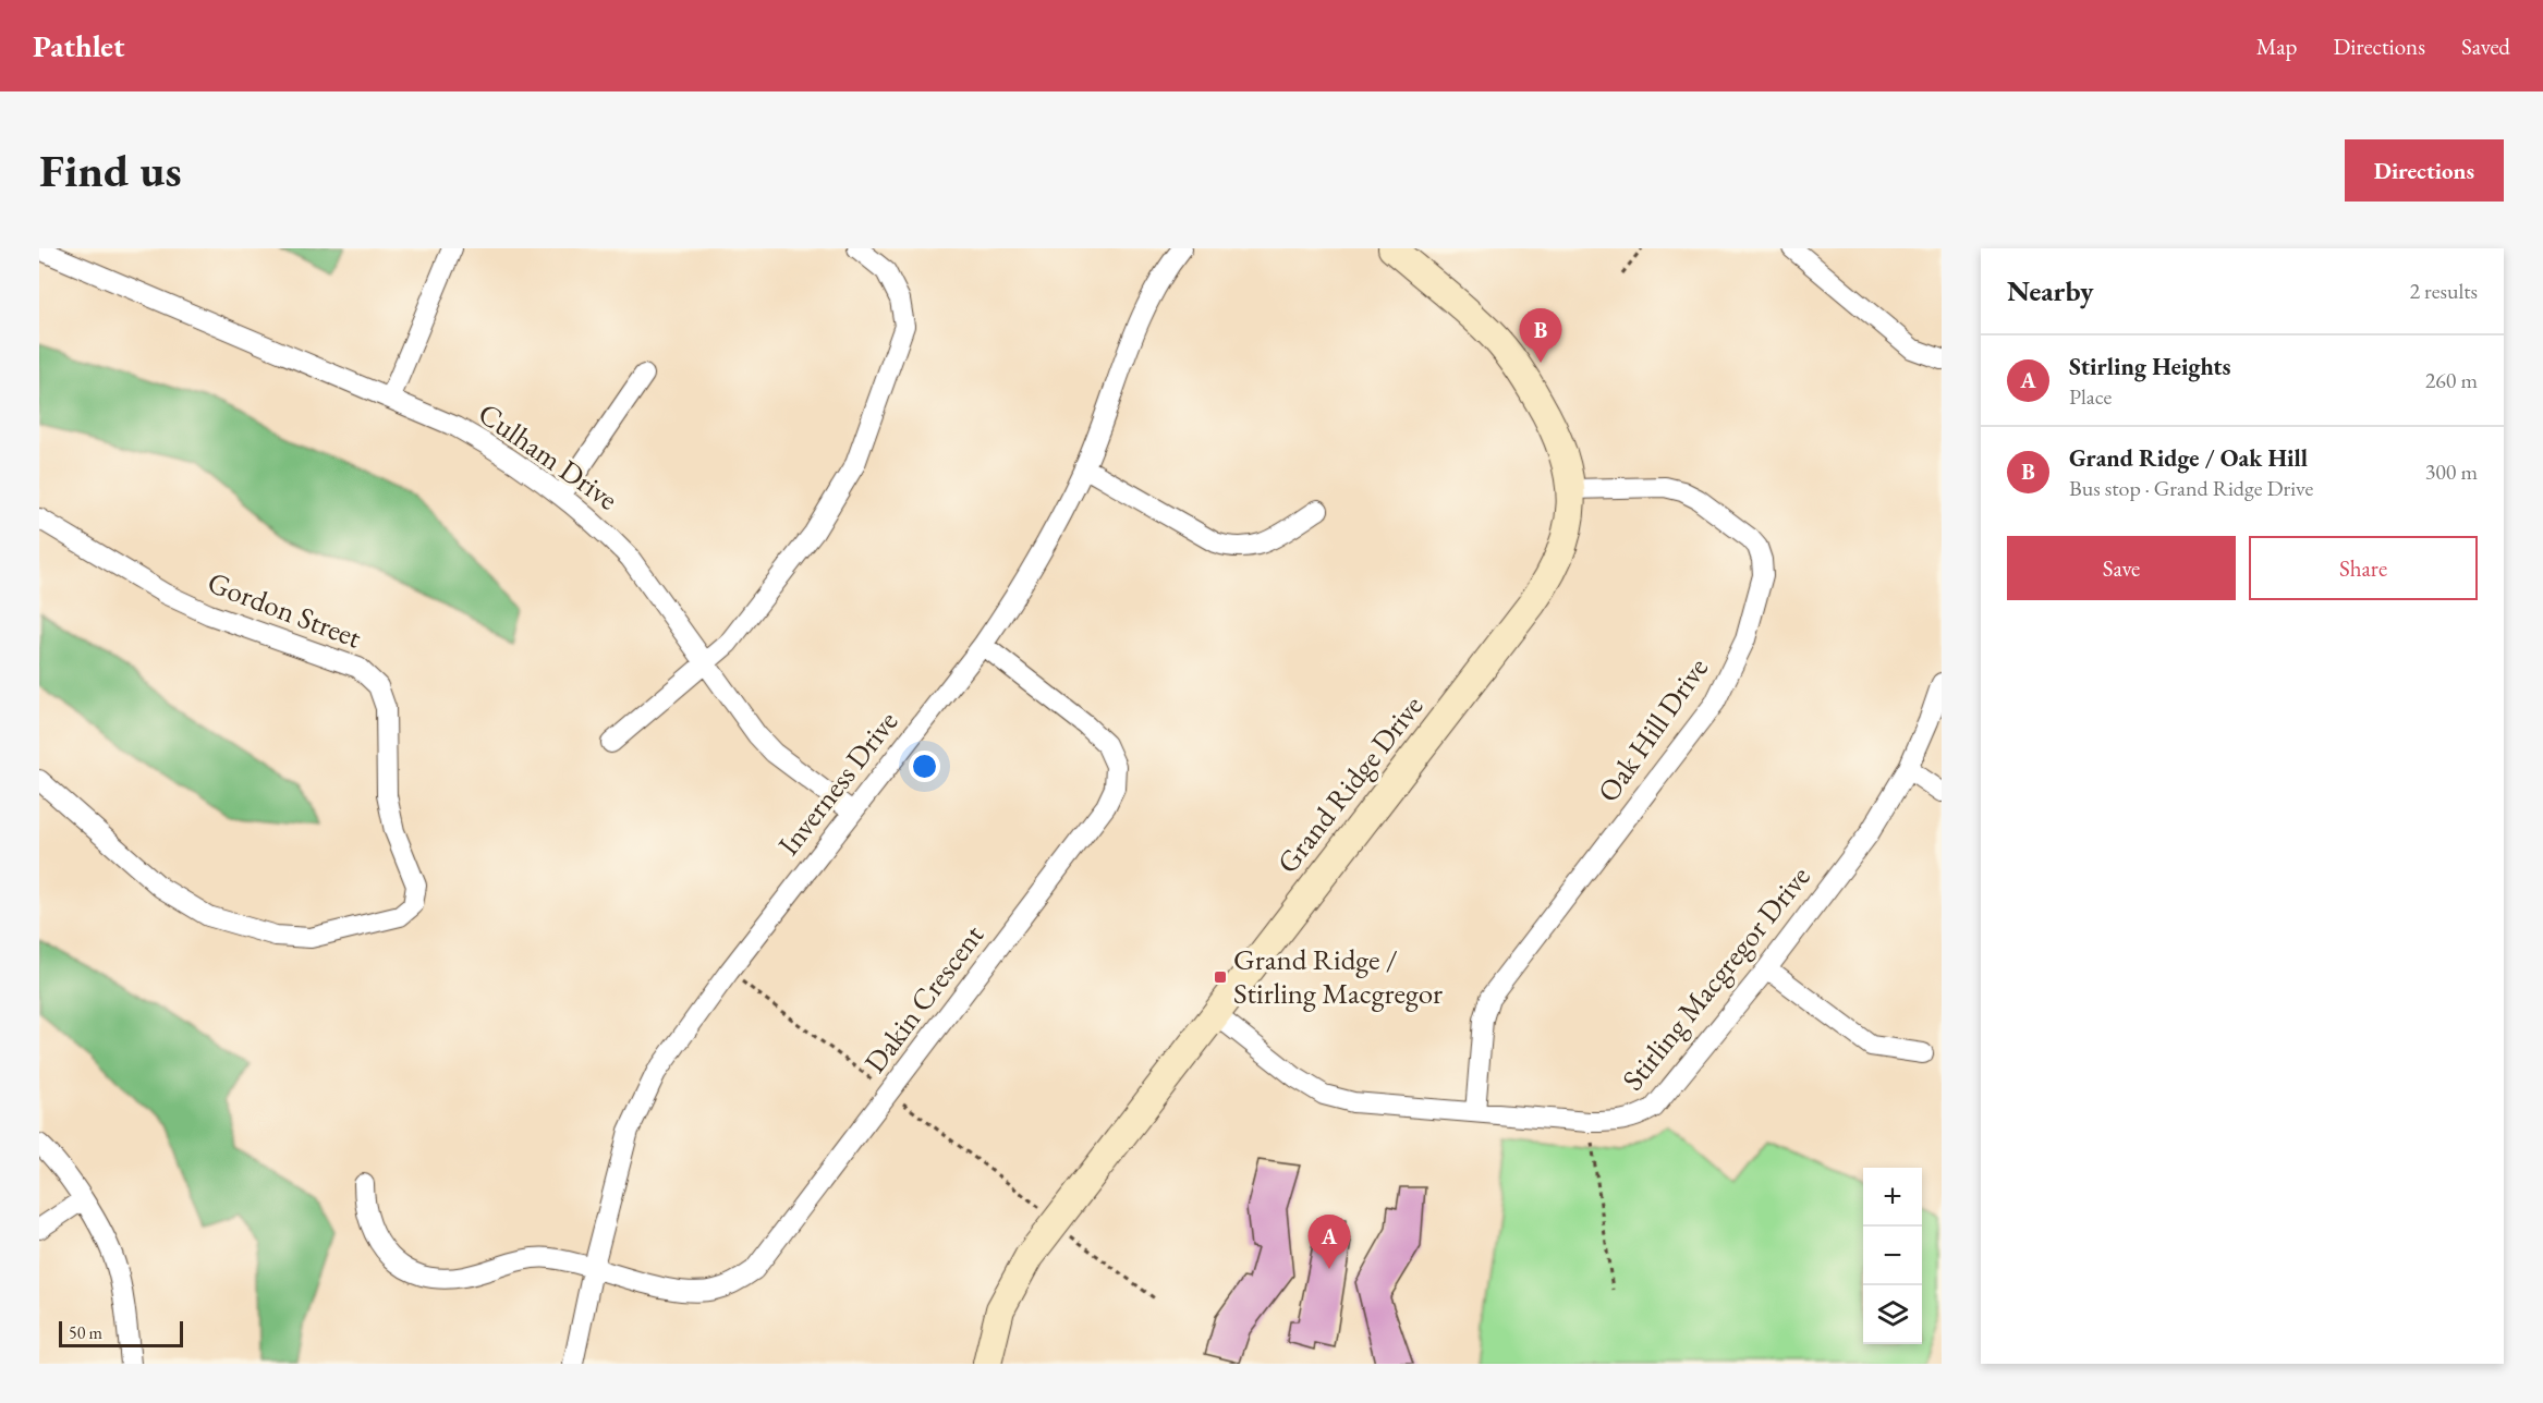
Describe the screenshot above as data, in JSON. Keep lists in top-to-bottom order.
{
  "streets": {
    "street": [
      "Culham Drive",
      "Gordon Street",
      "Oak Hill Drive",
      "Inverness Drive",
      "Grand Ridge Drive",
      "Stirling Macgregor Drive",
      "Dakin Crescent"
    ]
  },
  "crossings": [
    ["Culham Drive", "Inverness Drive"],
    ["Oak Hill Drive", "Grand Ridge Drive"],
    ["Oak Hill Drive", "Stirling Macgregor Drive"],
    ["Inverness Drive", "Dakin Crescent"],
    ["Grand Ridge Drive", "Stirling Macgregor Drive"]
  ],
  "places": {
    "transit": ["Grand Ridge / Stirling Macgregor"]
  },
  "scale_bar": "50 m",
  "page": {
    "header": "Pathlet",
    "nav": ["Map", "Directions", "Saved"],
    "buttons": [
      "Directions",
      ["Save", "Share"]
    ],
    "title": "Find us",
    "heading": ["Nearby", "2 results"],
    "pins": ["B", "A"],
    "list": [
      {
        "mark": "A",
        "name": "Stirling Heights",
        "note": "Place",
        "value": "260 m"
      },
      {
        "mark": "B",
        "name": "Grand Ridge / Oak Hill",
        "note": "Bus stop · Grand Ridge Drive",
        "value": "300 m"
      }
    ],
    "map_buttons": ["+", "−"],
    "scale": "50 m"
  }
}
